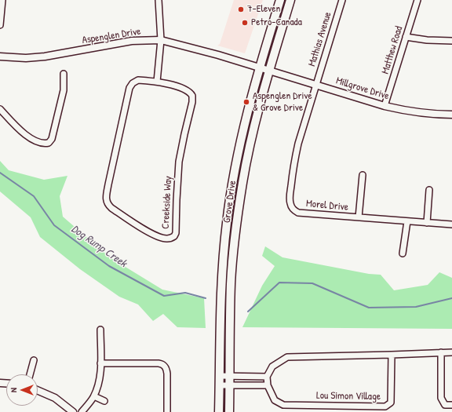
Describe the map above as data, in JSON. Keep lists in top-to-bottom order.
{
  "streets": {
    "main road": ["Grove Drive"],
    "street": [
      "Aspenglen Drive",
      "Mathias Avenue",
      "Matthew Road",
      "Millgrove Drive",
      "Creekside Way",
      "Morel Drive",
      "Lou Simon Village"
    ]
  },
  "crossings": [
    ["Aspenglen Drive", "Millgrove Drive"],
    ["Aspenglen Drive", "Grove Drive"],
    ["Mathias Avenue", "Millgrove Drive"],
    ["Mathias Avenue", "Morel Drive"],
    ["Matthew Road", "Millgrove Drive"],
    ["Millgrove Drive", "Grove Drive"],
    ["Millgrove Drive", "Morel Drive"]
  ],
  "water": ["Dog Rump Creek"],
  "places": ["7-Eleven", "Petro-Canada", "Aspenglen Drive & Grove Drive"],
  "north": "left"
}
